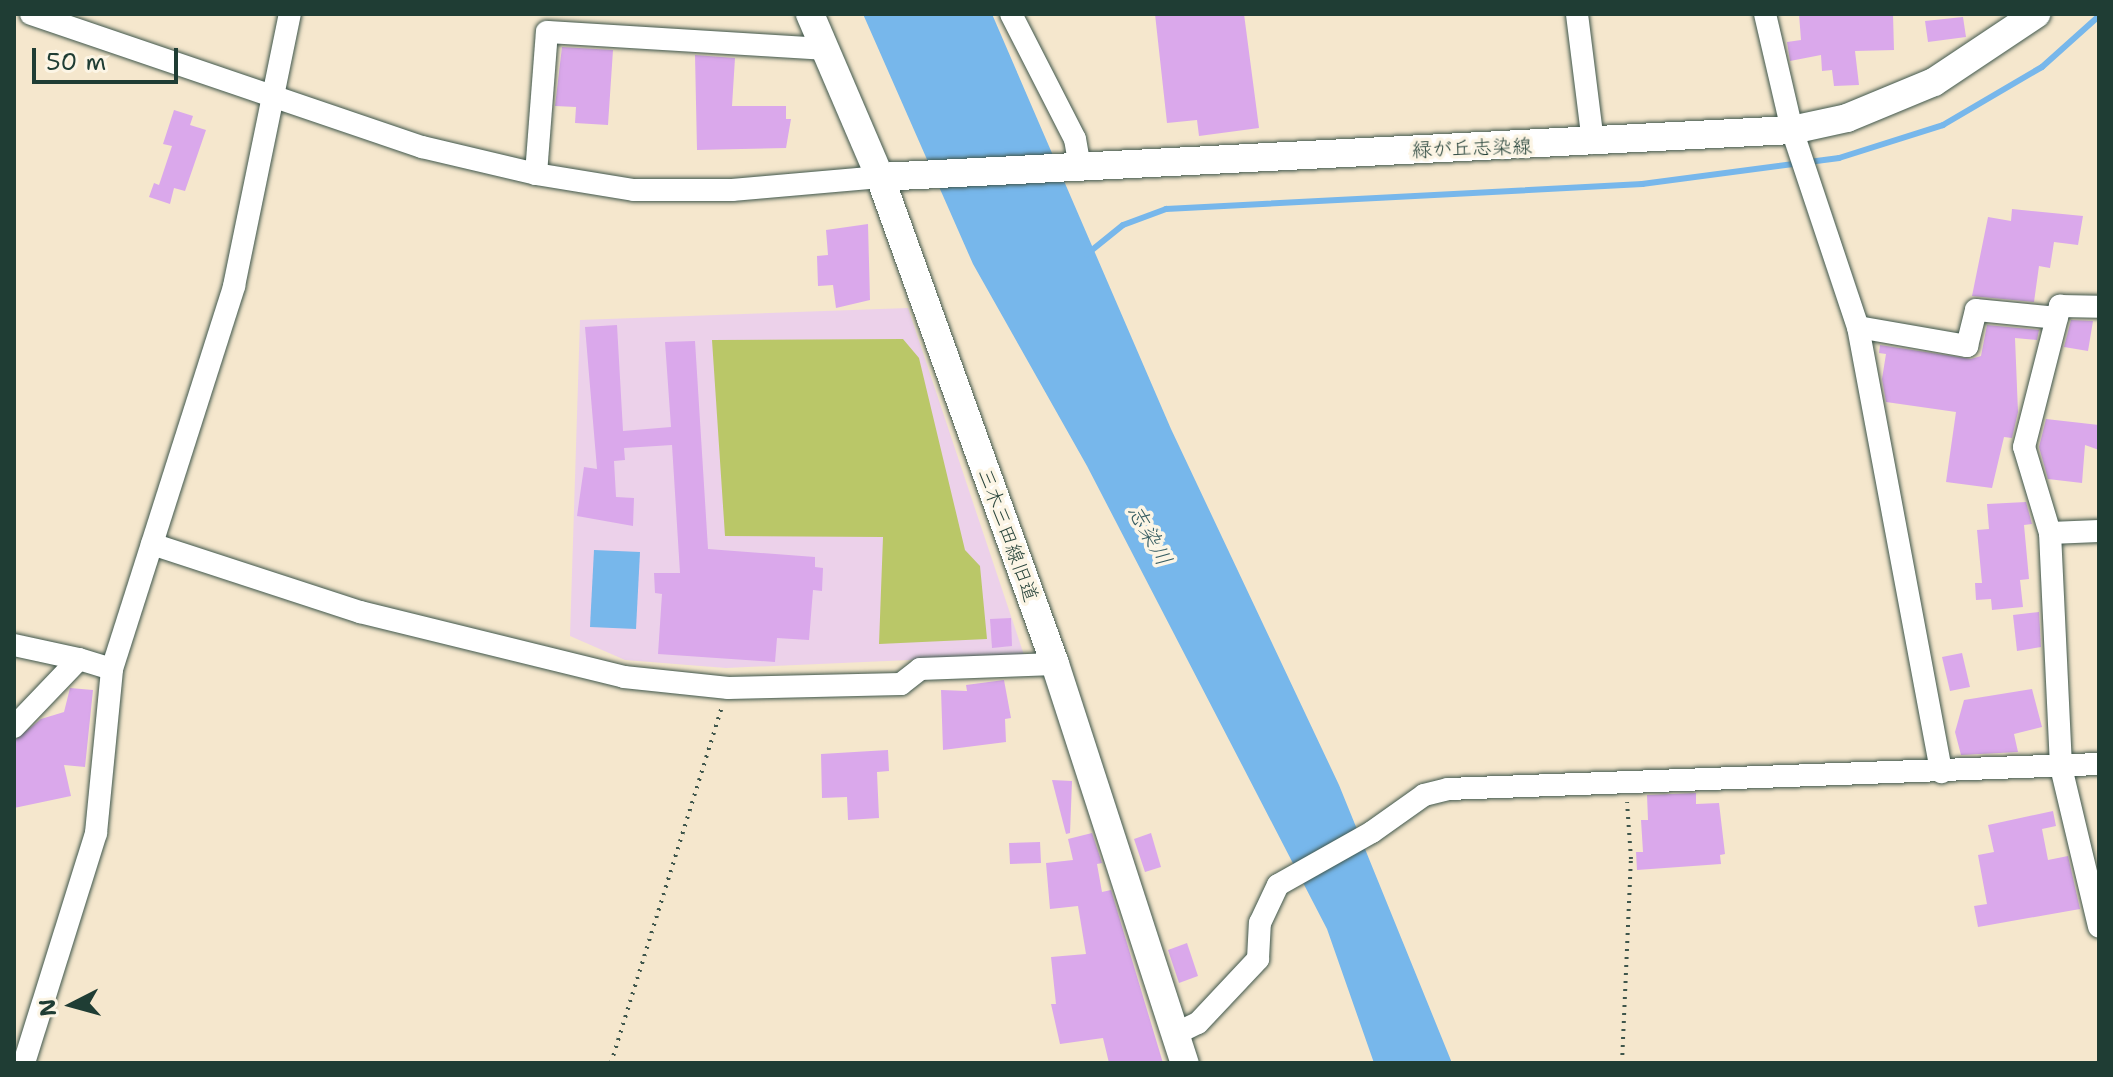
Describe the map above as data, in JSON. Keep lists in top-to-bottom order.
{
  "streets": {
    "street": ["緑が丘志染線", "三木三田線旧道"]
  },
  "crossings": [
    ["緑が丘志染線", "三木三田線旧道"]
  ],
  "water": ["志染川"],
  "scale_bar": "50 m",
  "north": "left"
}
